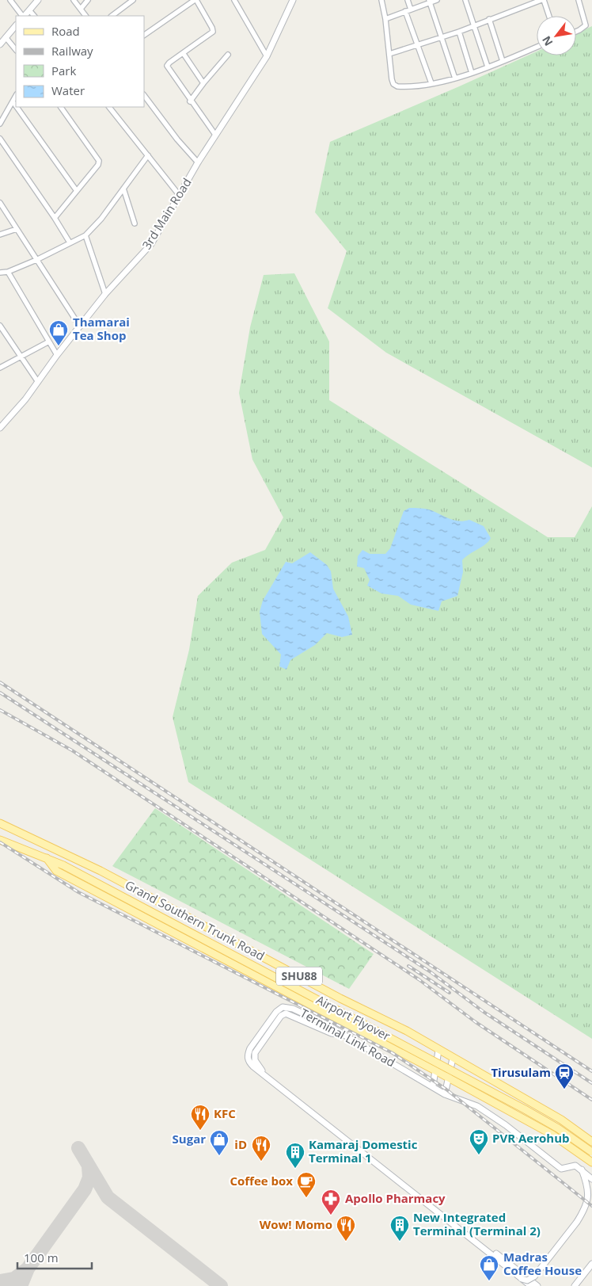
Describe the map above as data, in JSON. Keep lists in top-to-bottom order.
{
  "streets": {
    "main road": ["Grand Southern Trunk Road", "SHU88", "Airport Flyover"],
    "street": ["3rd Main Road", "Terminal Link Road"]
  },
  "crossings": [
    ["SHU88", "Airport Flyover"]
  ],
  "places": {
    "shop": ["Thamarai Tea Shop", "Sugar", "Madras Coffee House"],
    "station": ["Tirusulam"],
    "restaurant": ["KFC", "iD", "Wow! Momo"],
    "theatre": ["PVR Aerohub"],
    "building": ["Kamaraj Domestic Terminal 1", "New Integrated Terminal (Terminal 2)"],
    "cafe": ["Coffee box"],
    "pharmacy": ["Apollo Pharmacy"]
  },
  "legend": [
    "Road",
    "Railway",
    "Park",
    "Water"
  ],
  "scale_bar": "100 m",
  "north": "bottom left"
}
